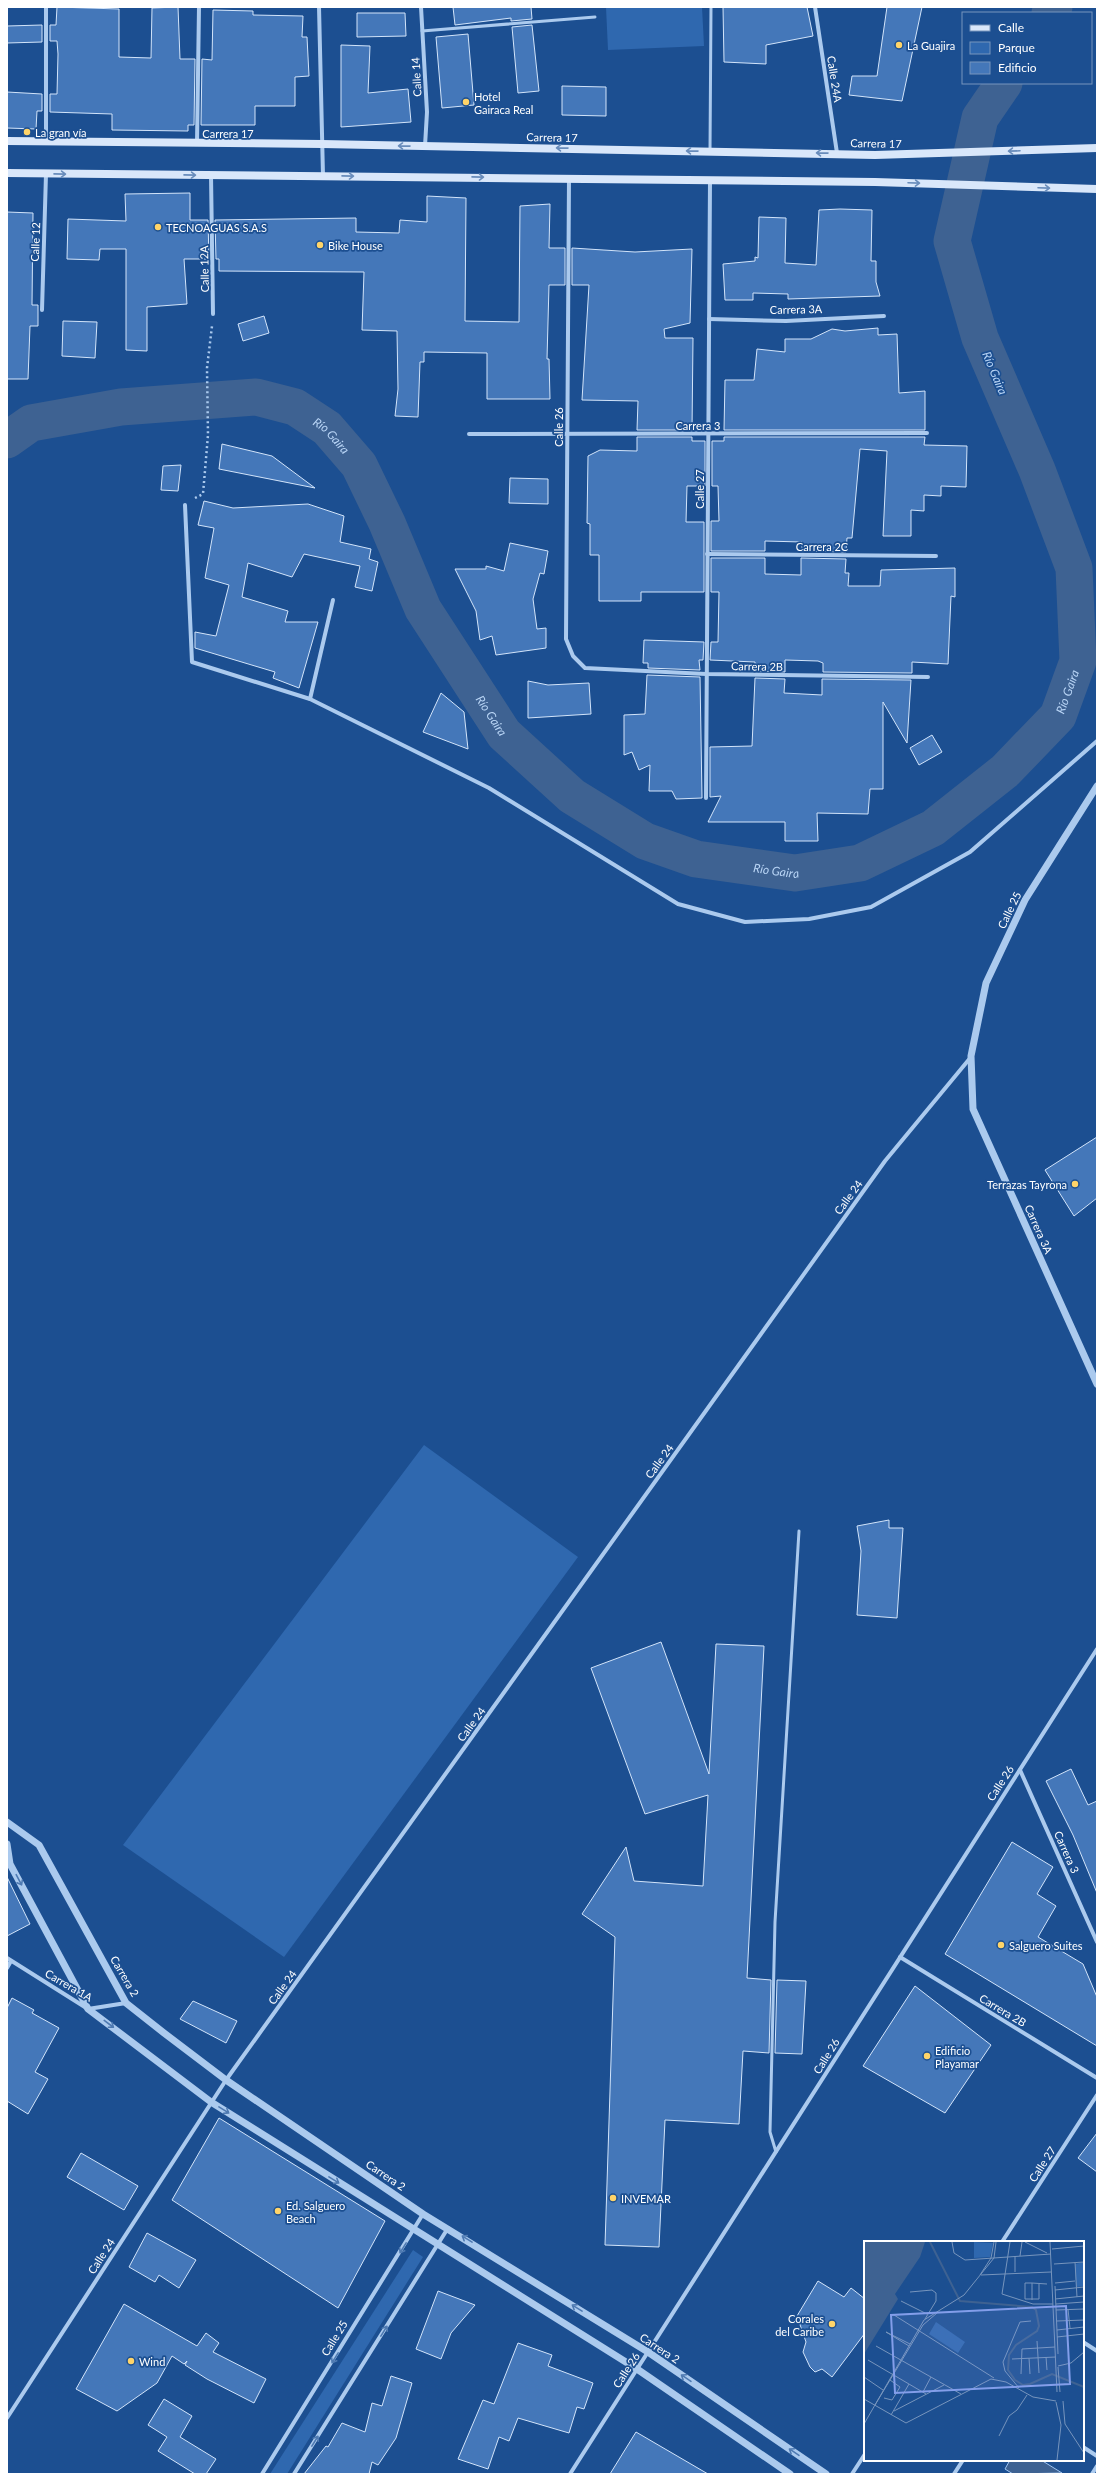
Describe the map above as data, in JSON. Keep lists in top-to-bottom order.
{
  "streets": {
    "main road": ["Carrera 17"],
    "street": [
      "Calle 14",
      "Calle 24A",
      "Calle 12",
      "Calle 12A",
      "Carrera 3A",
      "Carrera 3",
      "Calle 26",
      "Calle 27",
      "Carrera 2C",
      "Carrera 2B",
      "Calle 25",
      "Calle 24",
      "Carrera 2",
      "Carrera 1A"
    ]
  },
  "crossings": [
    ["Calle 14", "Carrera 17"],
    ["Calle 24A", "Carrera 17"],
    ["Carrera 3A", "Calle 27"],
    ["Carrera 3A", "Calle 25"],
    ["Carrera 3A", "Calle 24"],
    ["Carrera 3", "Calle 26"],
    ["Carrera 3", "Calle 27"],
    ["Calle 26", "Carrera 2B"],
    ["Calle 26", "Carrera 2"],
    ["Calle 27", "Carrera 2C"],
    ["Calle 27", "Carrera 2B"],
    ["Calle 25", "Calle 24"],
    ["Calle 25", "Carrera 2"],
    ["Calle 24", "Carrera 2"],
    ["Carrera 2", "Carrera 1A"]
  ],
  "water": ["Río Gaira"],
  "places": [
    "La Guajira",
    "Hotel Gairaca Real",
    "La gran vía",
    "TECNOAGUAS S.A.S",
    "Bike House",
    "Terrazas Tayrona",
    "Salguero Suites",
    "Edificio Playamar",
    "INVEMAR",
    "Ed. Salguero Beach",
    "Corales del Caribe",
    "Wind"
  ],
  "legend": ["Calle", "Parque", "Edificio"]
}
